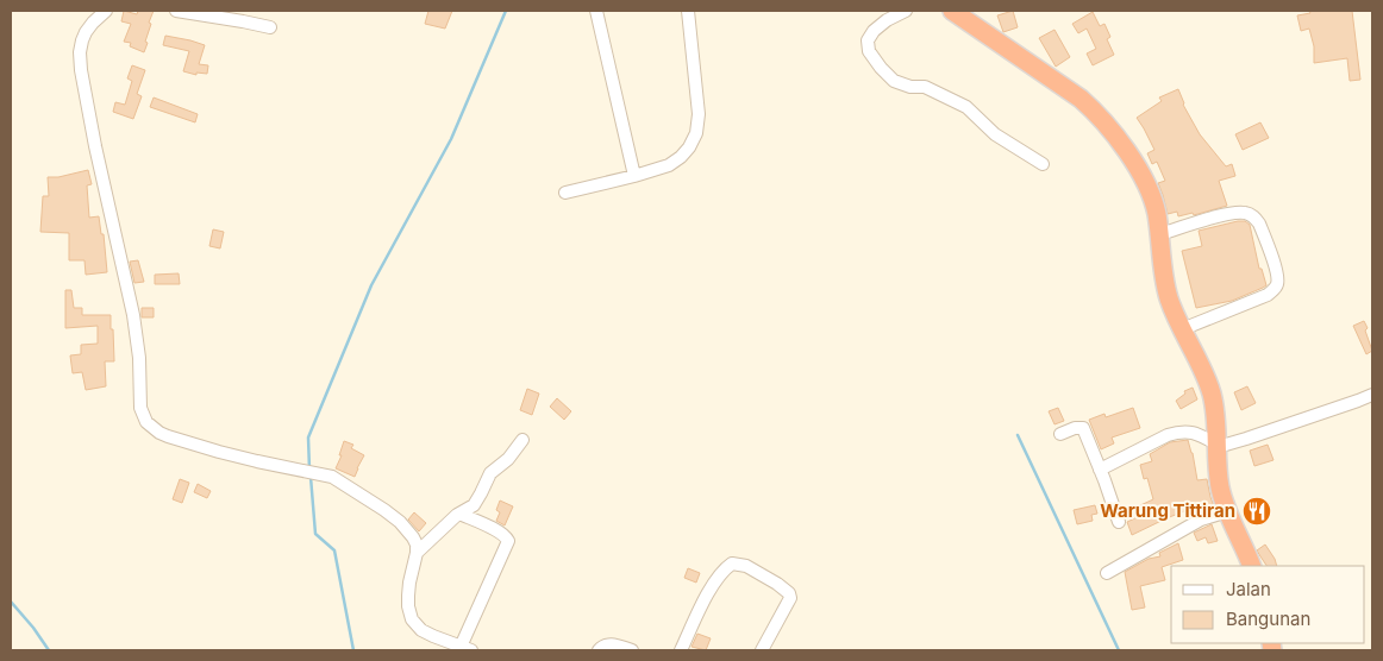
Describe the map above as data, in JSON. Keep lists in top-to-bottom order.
{
  "places": {
    "restaurant": ["Warung Tittiran"]
  },
  "legend": ["Jalan", "Bangunan"]
}
